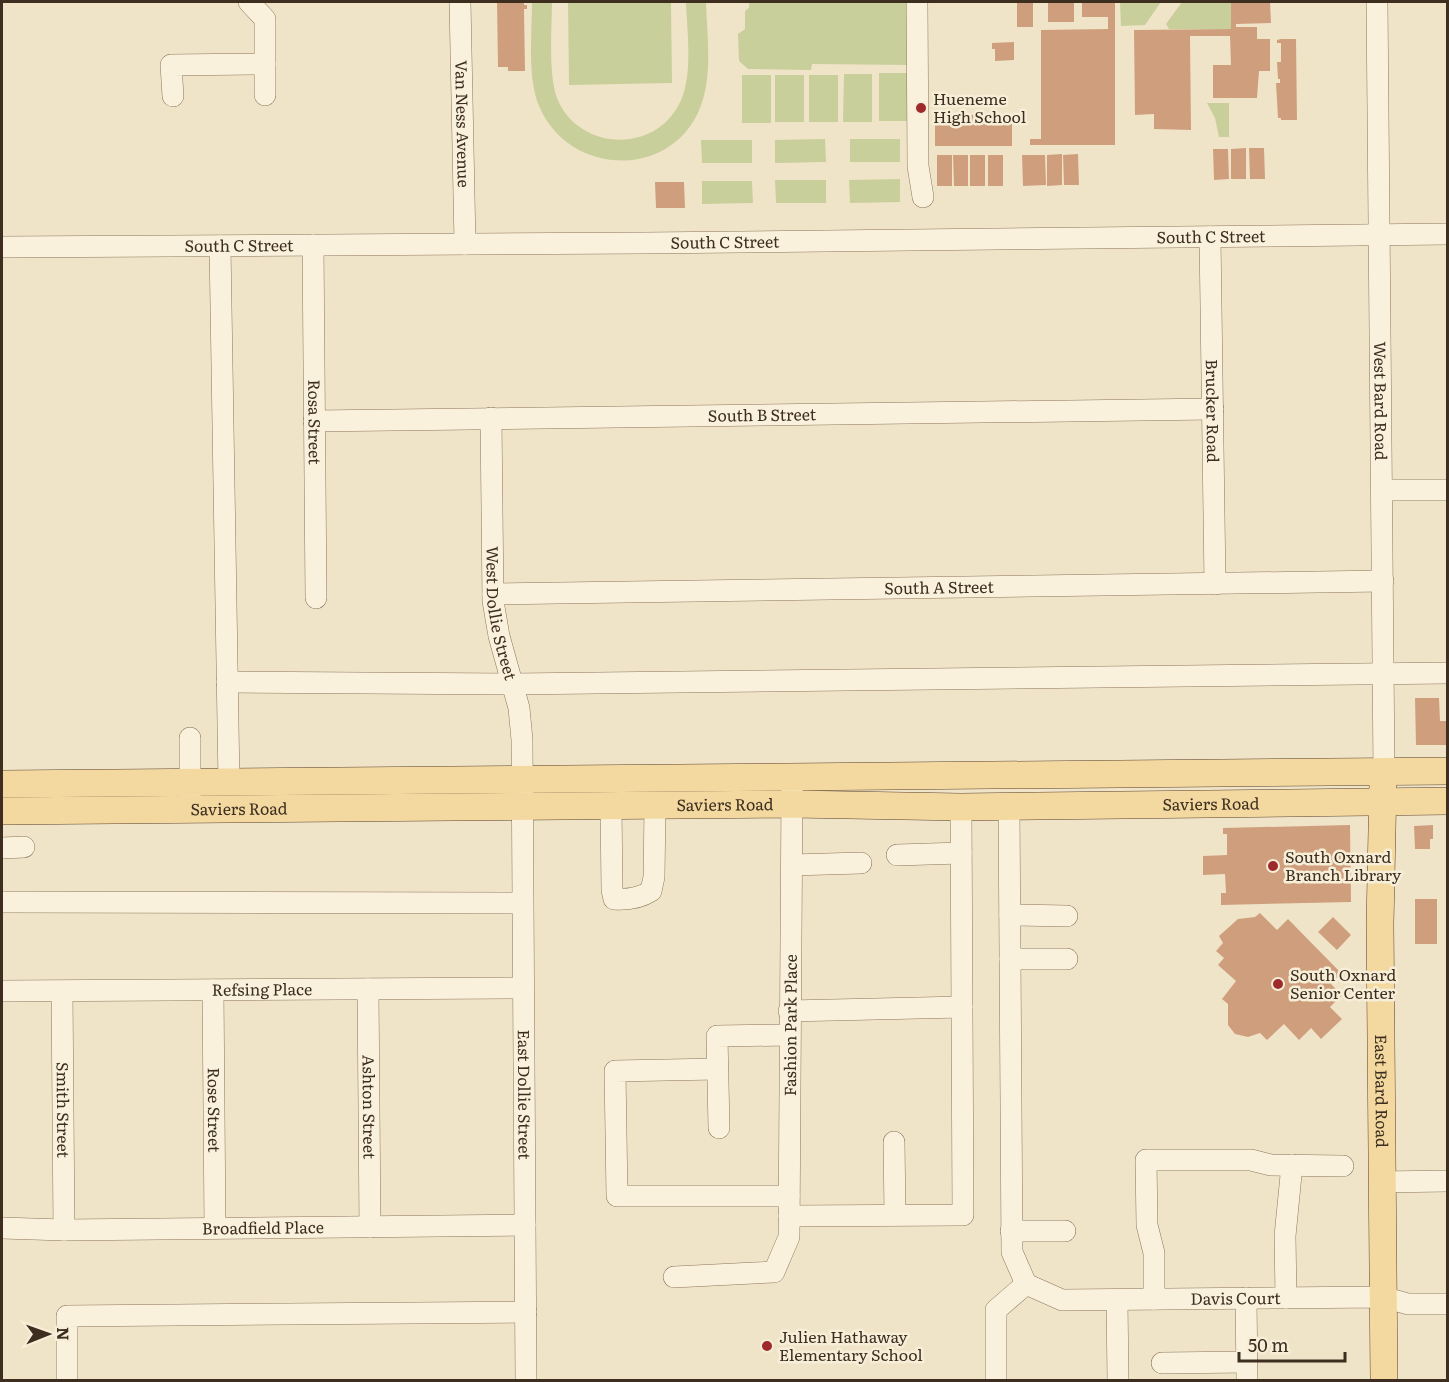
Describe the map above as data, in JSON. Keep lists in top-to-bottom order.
{
  "streets": {
    "main road": ["West Bard Road", "Saviers Road", "East Bard Road"],
    "street": [
      "Van Ness Avenue",
      "South C Street",
      "Brucker Road",
      "South B Street",
      "Rosa Street",
      "South A Street",
      "West Dollie Street",
      "Refsing Place",
      "Fashion Park Place",
      "East Dollie Street",
      "Ashton Street",
      "Rose Street",
      "Smith Street",
      "Broadfield Place",
      "Davis Court"
    ]
  },
  "crossings": [
    ["Van Ness Avenue", "South C Street"],
    ["South C Street", "West Bard Road"],
    ["South C Street", "Brucker Road"],
    ["South C Street", "Rosa Street"],
    ["West Bard Road", "South A Street"],
    ["West Bard Road", "Saviers Road"],
    ["West Bard Road", "East Bard Road"],
    ["Brucker Road", "South B Street"],
    ["Brucker Road", "South A Street"],
    ["South B Street", "Rosa Street"],
    ["South B Street", "West Dollie Street"],
    ["South A Street", "West Dollie Street"],
    ["West Dollie Street", "Saviers Road"],
    ["West Dollie Street", "East Dollie Street"],
    ["Saviers Road", "Fashion Park Place"],
    ["Saviers Road", "East Bard Road"],
    ["Saviers Road", "East Dollie Street"],
    ["Refsing Place", "East Dollie Street"],
    ["Refsing Place", "Ashton Street"],
    ["Refsing Place", "Rose Street"],
    ["Refsing Place", "Smith Street"],
    ["East Bard Road", "Davis Court"],
    ["East Dollie Street", "Broadfield Place"],
    ["Ashton Street", "Broadfield Place"],
    ["Rose Street", "Broadfield Place"],
    ["Smith Street", "Broadfield Place"]
  ],
  "places": [
    "Hueneme High School",
    "South Oxnard Branch Library",
    "South Oxnard Senior Center",
    "Julien Hathaway Elementary School"
  ],
  "scale_bar": "50 m",
  "north": "right"
}
